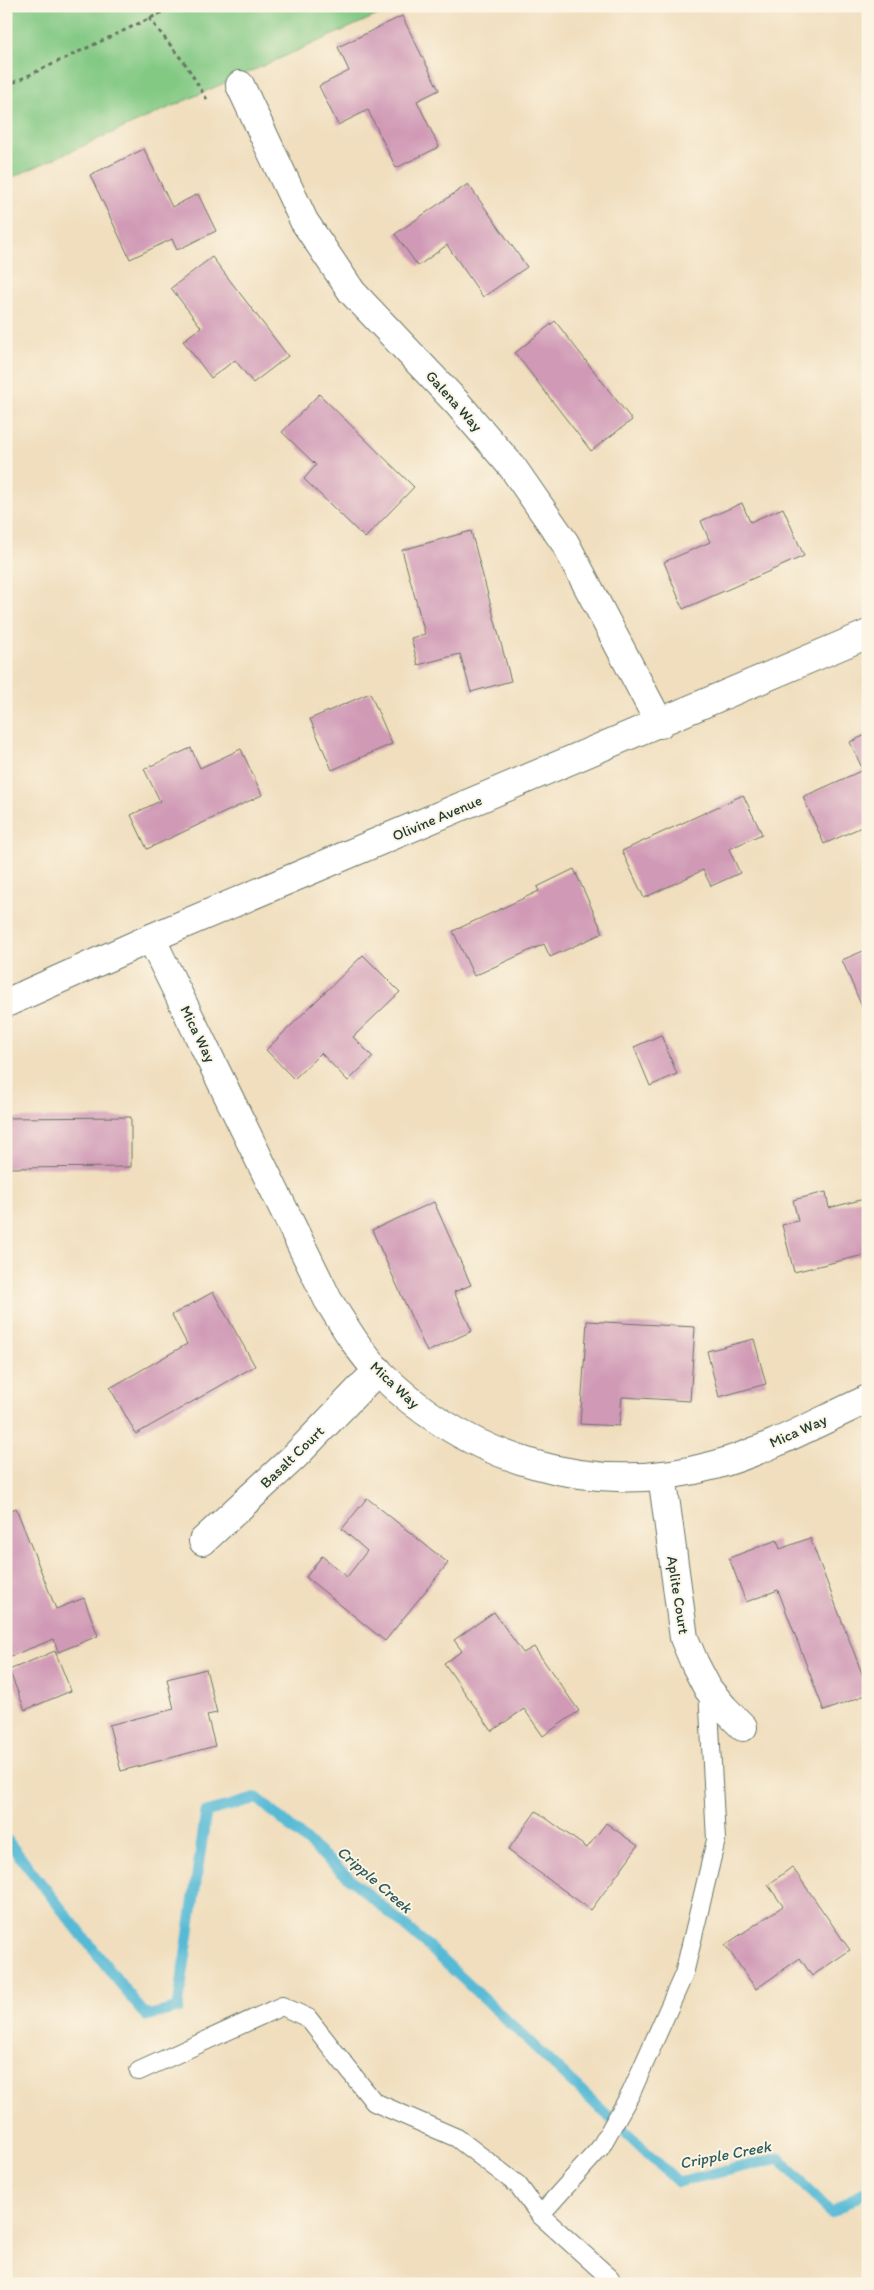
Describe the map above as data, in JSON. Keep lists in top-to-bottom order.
{
  "streets": {
    "street": [
      "Galena Way",
      "Olivine Avenue",
      "Mica Way",
      "Basalt Court",
      "Aplite Court"
    ]
  },
  "crossings": [
    ["Galena Way", "Olivine Avenue"],
    ["Olivine Avenue", "Mica Way"],
    ["Mica Way", "Basalt Court"],
    ["Mica Way", "Aplite Court"]
  ],
  "water": ["Cripple Creek"]
}
